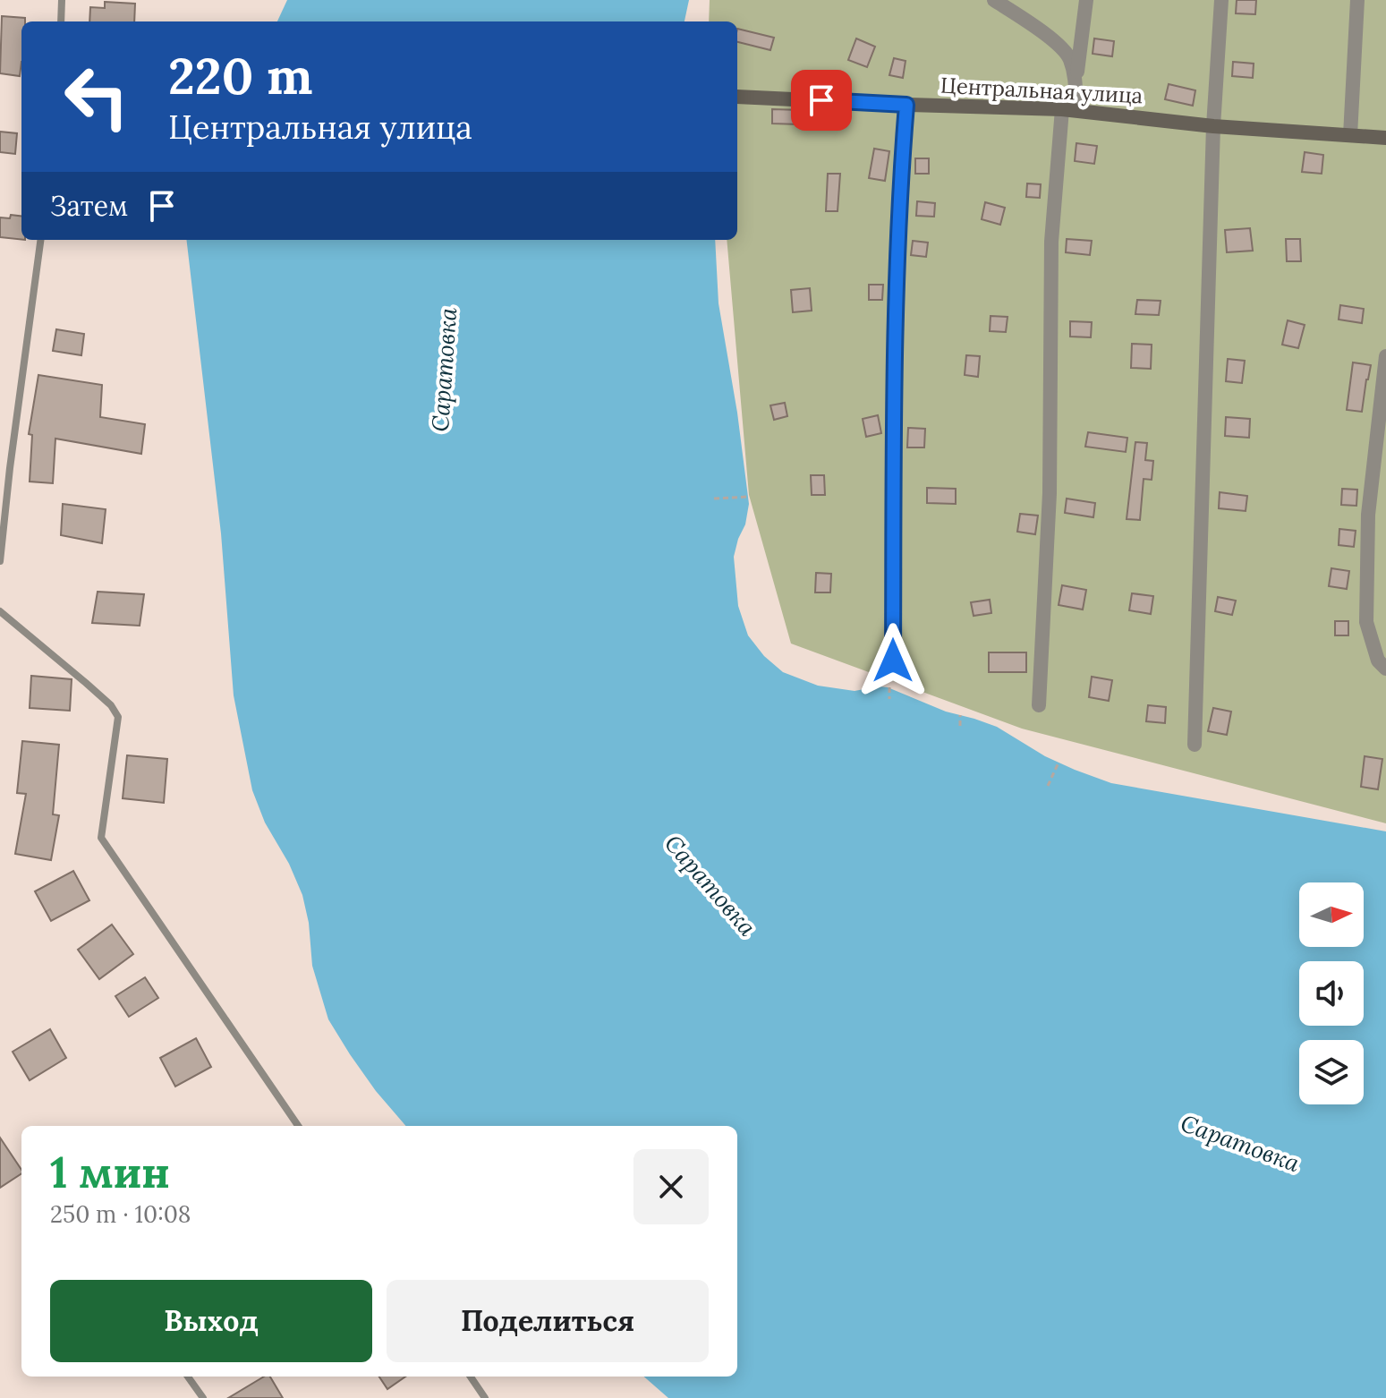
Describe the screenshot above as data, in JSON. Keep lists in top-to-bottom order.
{
  "streets": {
    "street": ["Центральная улица"]
  },
  "water": ["Саратовка"],
  "north": "right",
  "page": {
    "turn": ["220 m", "Центральная улица"],
    "then": "Затем",
    "heading": ["1 мин", "250 m · 10:08"],
    "buttons": ["Выход", "Поделиться"]
  }
}
